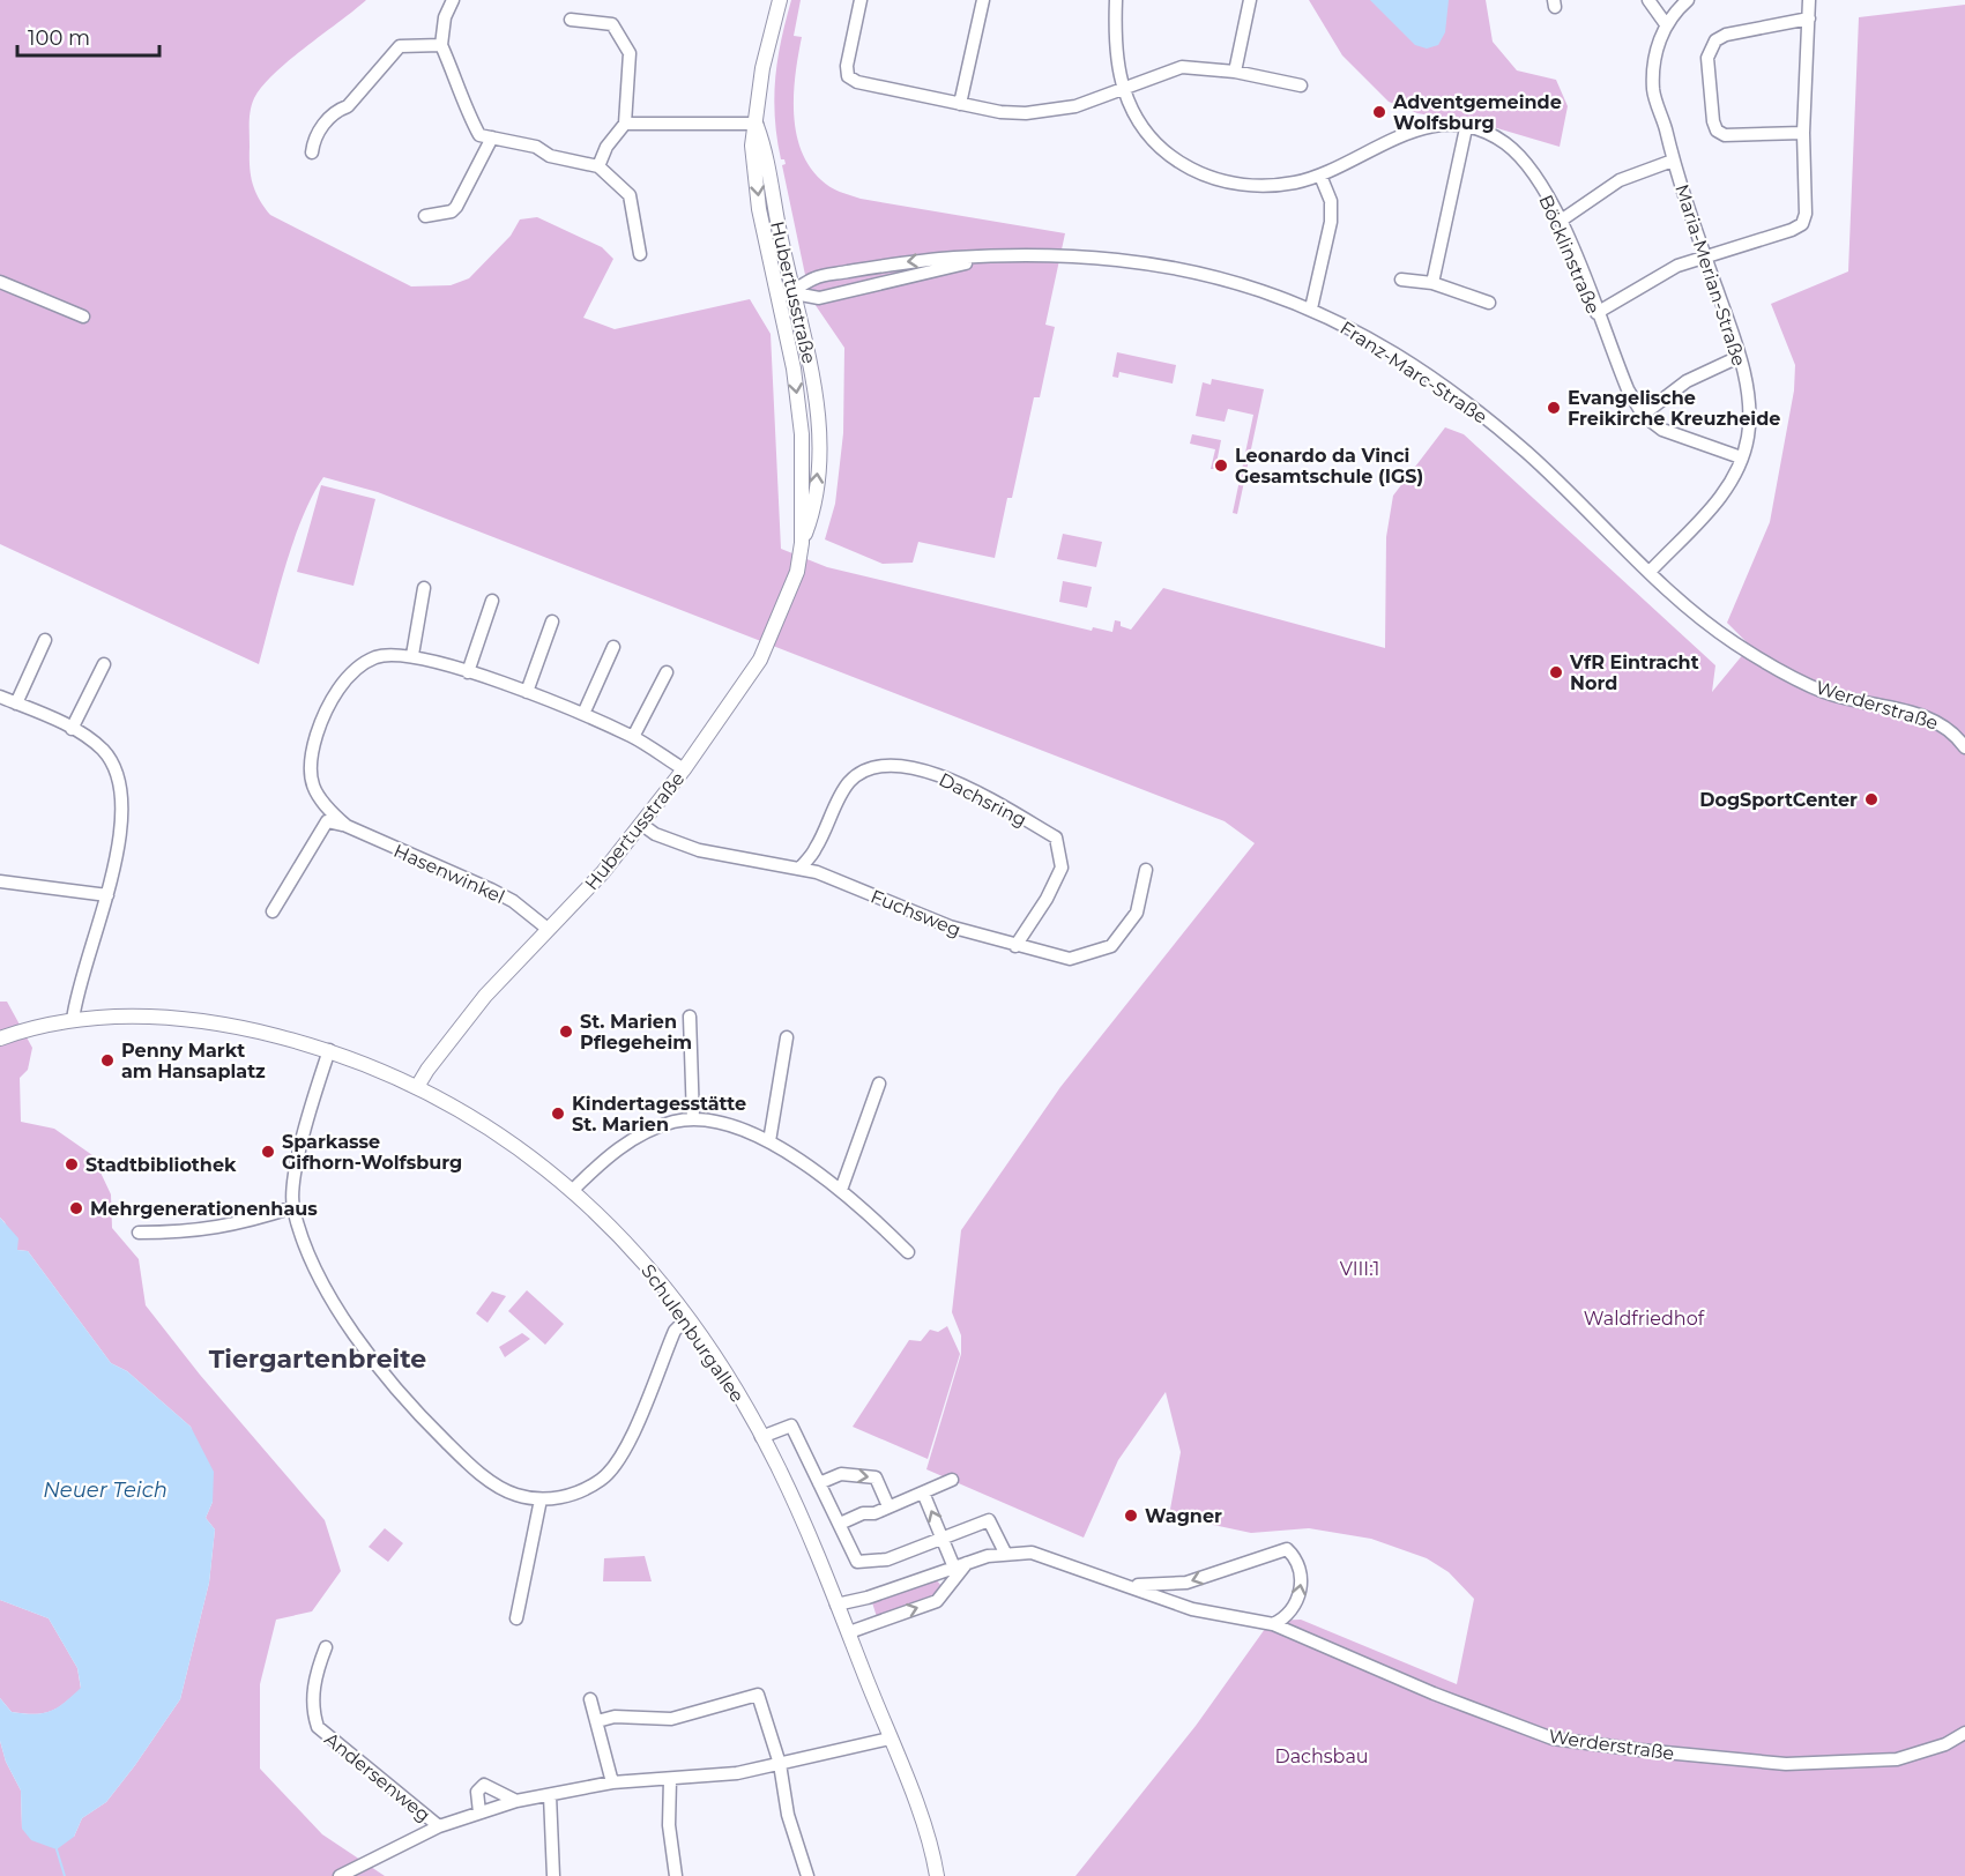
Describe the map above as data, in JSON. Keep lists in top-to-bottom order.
{
  "streets": {
    "street": [
      "Böcklinstraße",
      "Maria-Merian-Straße",
      "Hubertusstraße",
      "Franz-Marc-Straße",
      "Werderstraße",
      "Dachsring",
      "Hasenwinkel",
      "Fuchsweg",
      "Schulenburgallee",
      "Andersenweg"
    ]
  },
  "crossings": [
    ["Böcklinstraße", "Maria-Merian-Straße"],
    ["Maria-Merian-Straße", "Franz-Marc-Straße"],
    ["Maria-Merian-Straße", "Werderstraße"],
    ["Hubertusstraße", "Franz-Marc-Straße"],
    ["Hubertusstraße", "Hasenwinkel"],
    ["Hubertusstraße", "Fuchsweg"],
    ["Hubertusstraße", "Schulenburgallee"],
    ["Franz-Marc-Straße", "Werderstraße"],
    ["Werderstraße", "Schulenburgallee"],
    ["Dachsring", "Fuchsweg"]
  ],
  "districts": ["Tiergartenbreite"],
  "water": ["Neuer Teich"],
  "parks": ["VIII:1", "Waldfriedhof", "Dachsbau"],
  "places": [
    "Adventgemeinde Wolfsburg",
    "Evangelische Freikirche Kreuzheide",
    "Leonardo da Vinci Gesamtschule (IGS)",
    "VfR Eintracht Nord",
    "DogSportCenter",
    "St. Marien Pflegeheim",
    "Penny Markt am Hansaplatz",
    "Kindertagesstätte St. Marien",
    "Sparkasse Gifhorn-Wolfsburg",
    "Stadtbibliothek",
    "Mehrgenerationenhaus",
    "Wagner"
  ],
  "scale_bar": "100 m"
}
